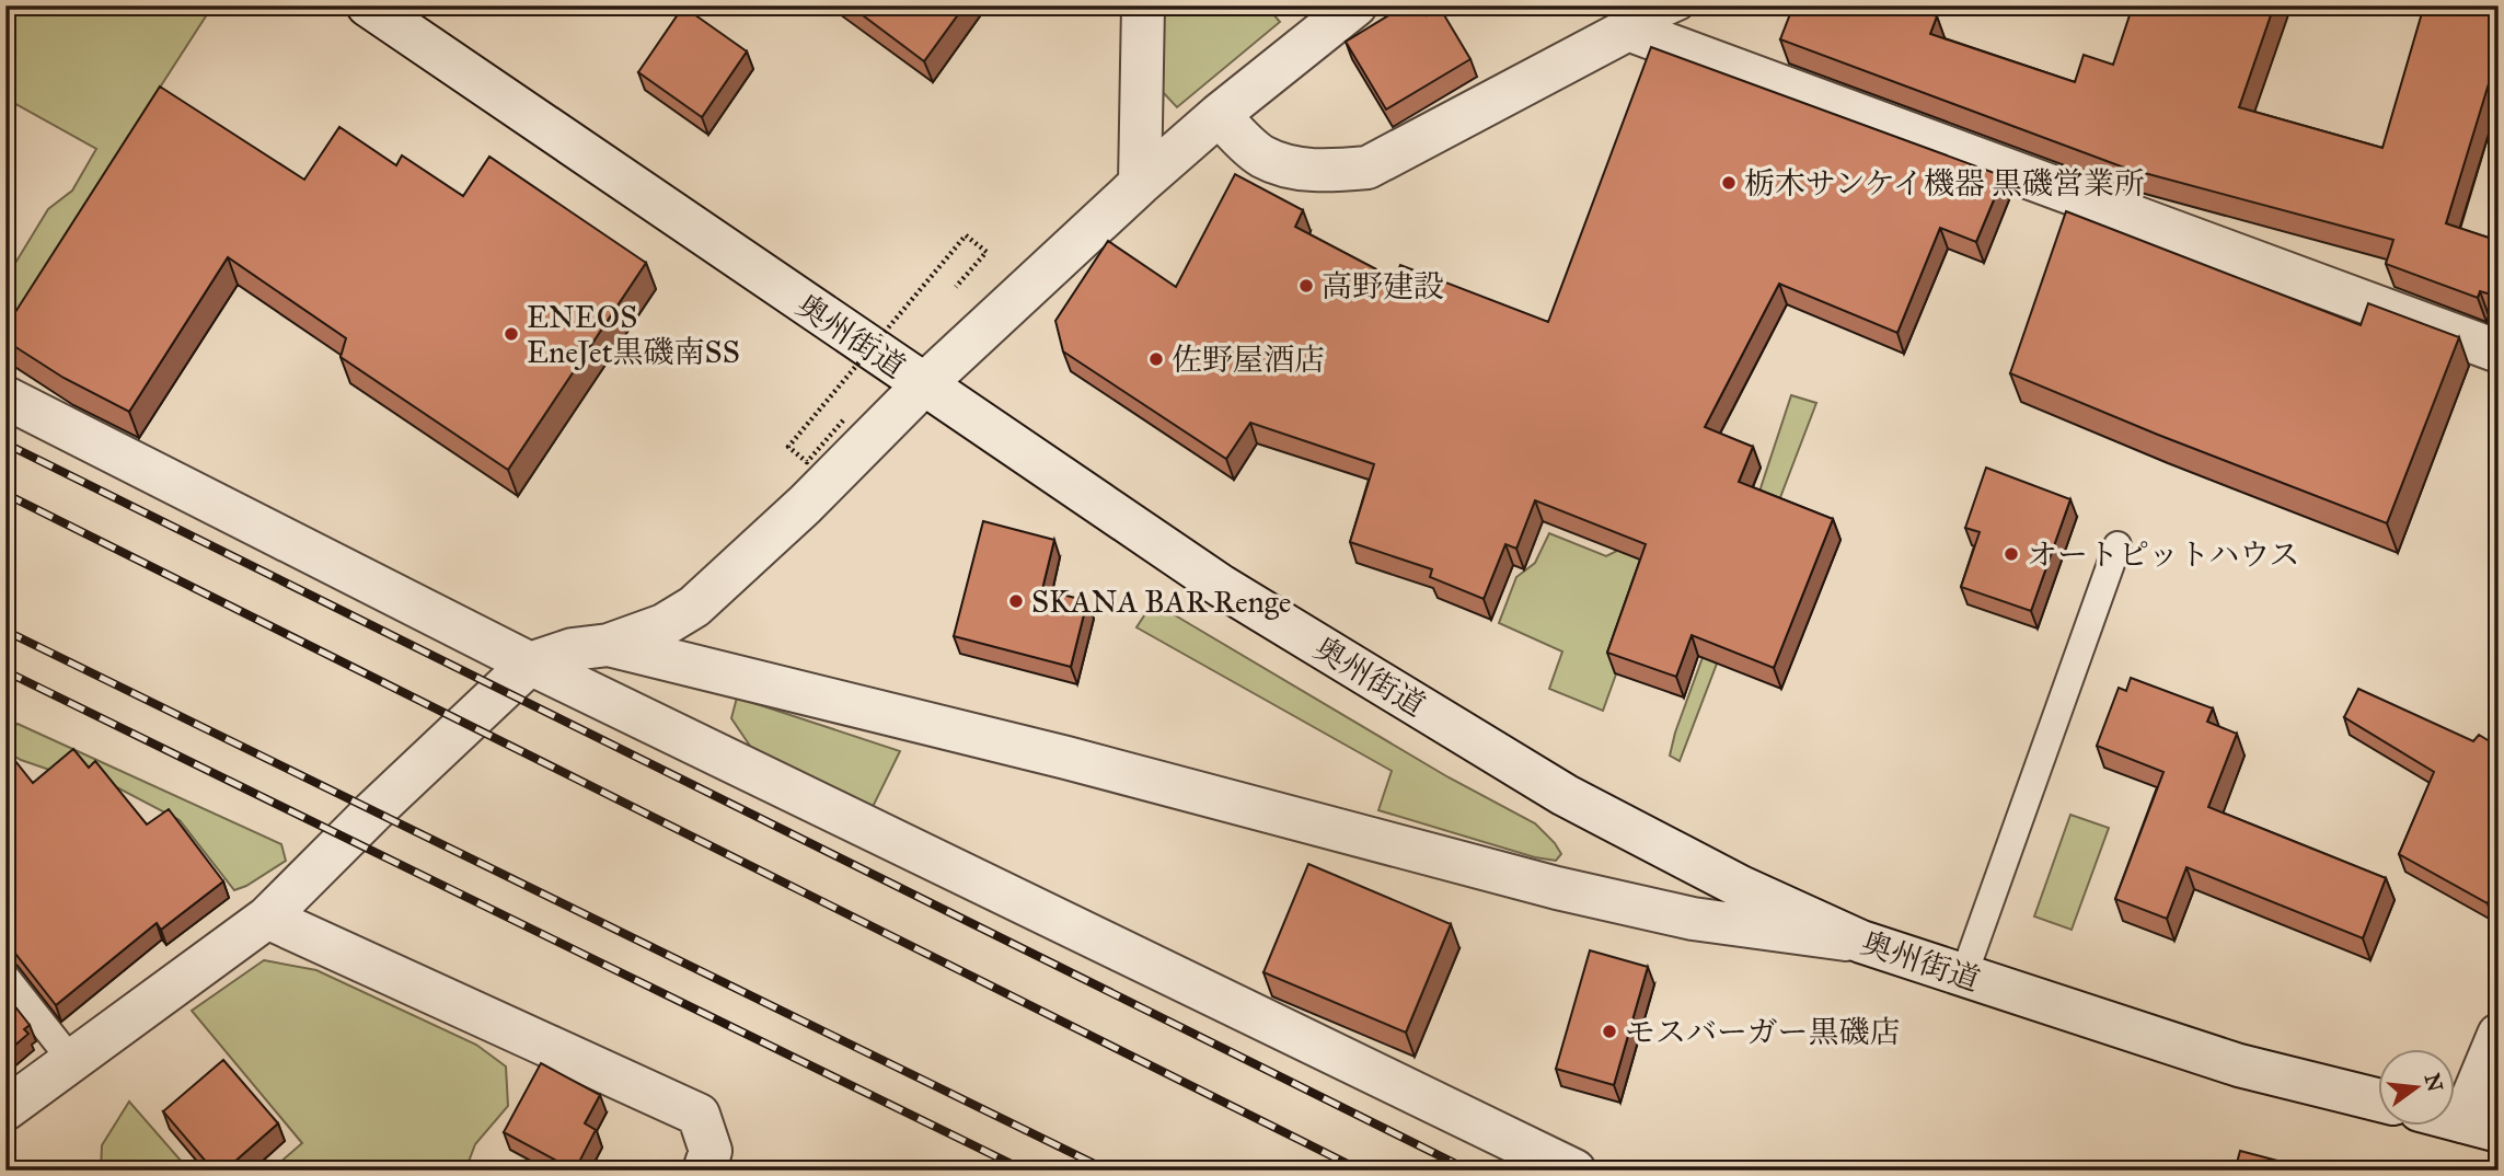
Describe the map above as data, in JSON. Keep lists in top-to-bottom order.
{
  "streets": {
    "street": ["奥州街道"]
  },
  "places": [
    "栃木サンケイ機器 黒磯営業所",
    "高野建設",
    "ENEOS EneJet黒磯南SS",
    "佐野屋酒店",
    "オートピットハウス",
    "SKANA BAR Renge",
    "モスバーガー黒磯店"
  ],
  "north": "right"
}
